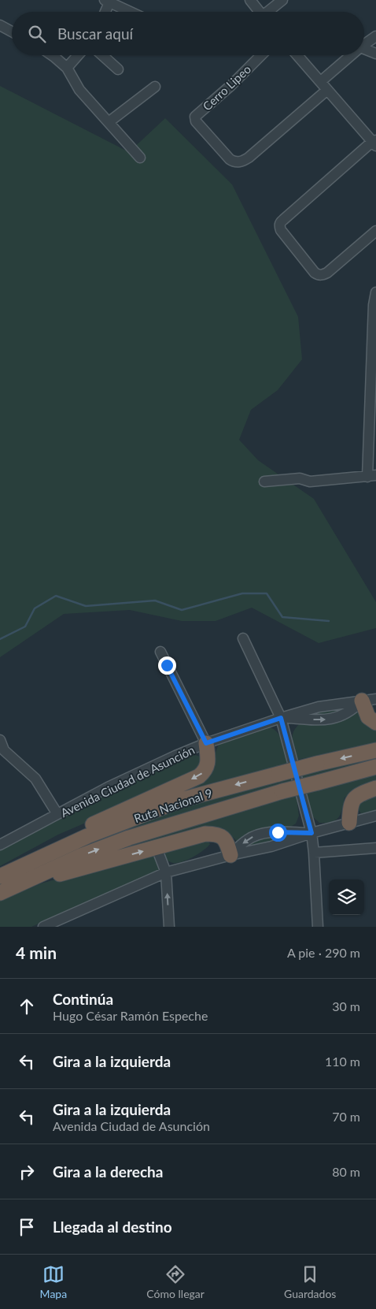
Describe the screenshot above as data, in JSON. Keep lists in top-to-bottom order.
{
  "streets": {
    "highway": ["Ruta Nacional 9"],
    "street": ["Cerro Lipeo", "Avenida Ciudad de Asunción"]
  },
  "page": {
    "search": "Buscar aquí",
    "heading": ["4 min", "A pie · 290 m"],
    "list": [
      ["Continúa", "Hugo César Ramón Espeche", "30 m"],
      ["Gira a la izquierda", "110 m"],
      ["Gira a la izquierda", "Avenida Ciudad de Asunción", "70 m"],
      ["Gira a la derecha", "80 m"],
      "Llegada al destino"
    ],
    "nav": ["Mapa", "Cómo llegar", "Guardados"]
  }
}
